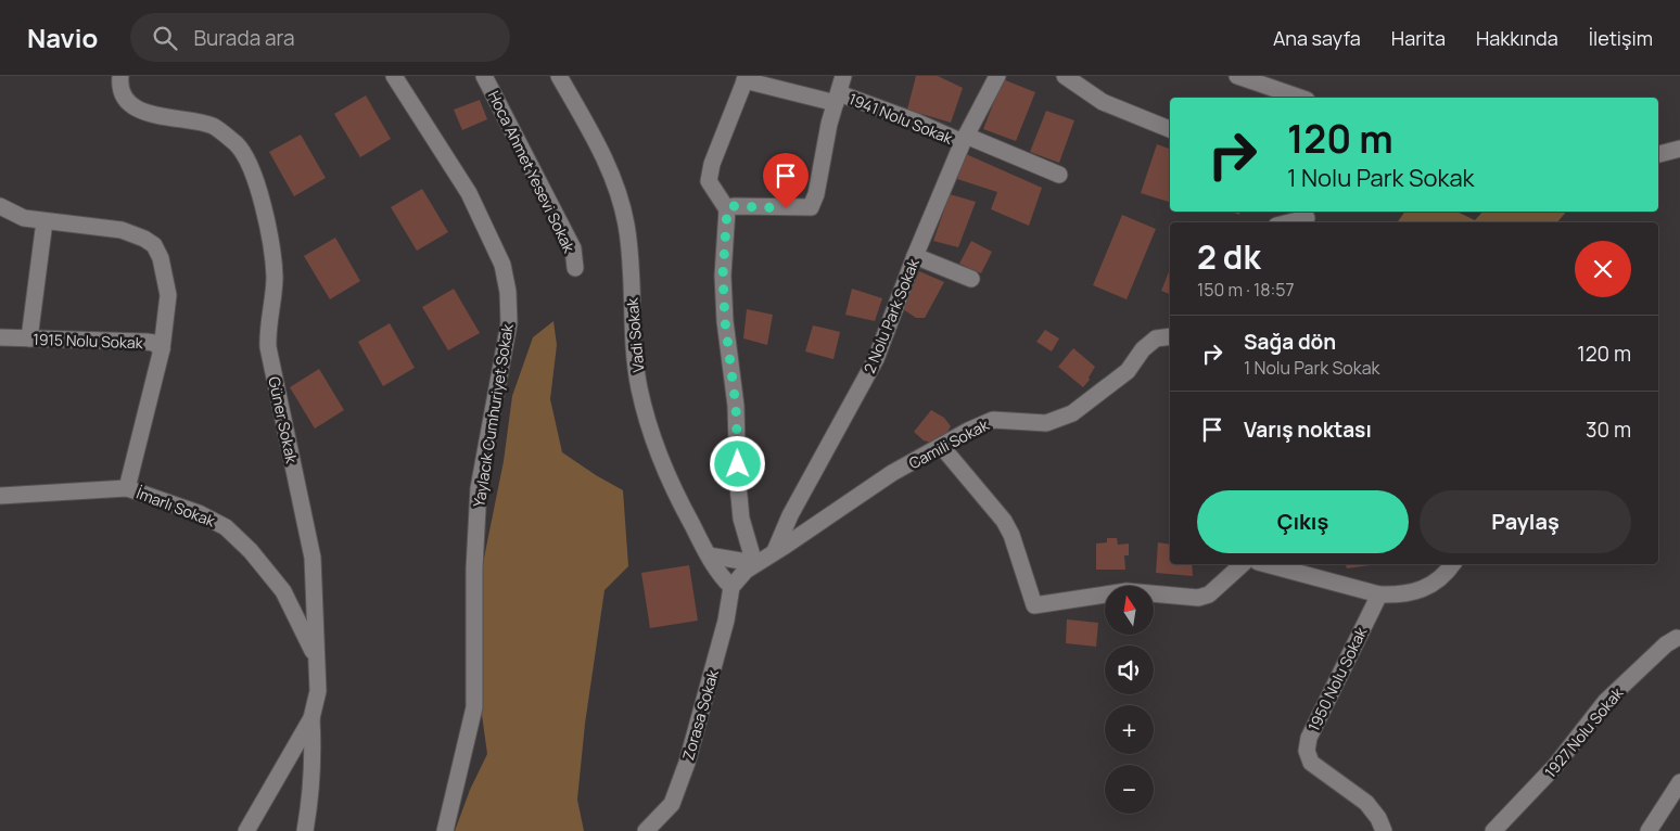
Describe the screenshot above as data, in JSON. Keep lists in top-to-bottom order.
{
  "streets": {
    "street": [
      "1941 Nolu Sokak",
      "Hoca Ahmet Yesevi Sokak",
      "2 Nolu Park Sokak",
      "Vadi Sokak",
      "1915 Nolu Sokak",
      "Yaylacık Cumhuriyet Sokak",
      "Güner Sokak",
      "Camili Sokak",
      "İmarlı Sokak",
      "1950 Nolu Sokak",
      "Zorasa Sokak",
      "1927 Nolu Sokak"
    ]
  },
  "crossings": [
    ["1941 Nolu Sokak", "2 Nolu Park Sokak"],
    ["2 Nolu Park Sokak", "Camili Sokak"],
    ["Vadi Sokak", "Camili Sokak"],
    ["Vadi Sokak", "Zorasa Sokak"],
    ["1915 Nolu Sokak", "İmarlı Sokak"],
    ["Güner Sokak", "İmarlı Sokak"],
    ["Camili Sokak", "Zorasa Sokak"]
  ],
  "north": "top",
  "page": {
    "header": "Navio",
    "search": "Burada ara",
    "nav": [
      "Ana sayfa",
      "Harita",
      "Hakkında",
      "İletişim"
    ],
    "turn": ["120 m", "1 Nolu Park Sokak"],
    "heading": ["2 dk", "150 m · 18:57"],
    "list": [
      {
        "name": "Sağa dön",
        "note": "1 Nolu Park Sokak",
        "value": "120 m"
      },
      {
        "name": "Varış noktası",
        "value": "30 m"
      }
    ],
    "buttons": ["Çıkış", "Paylaş"],
    "map_buttons": ["+", "−"]
  }
}
